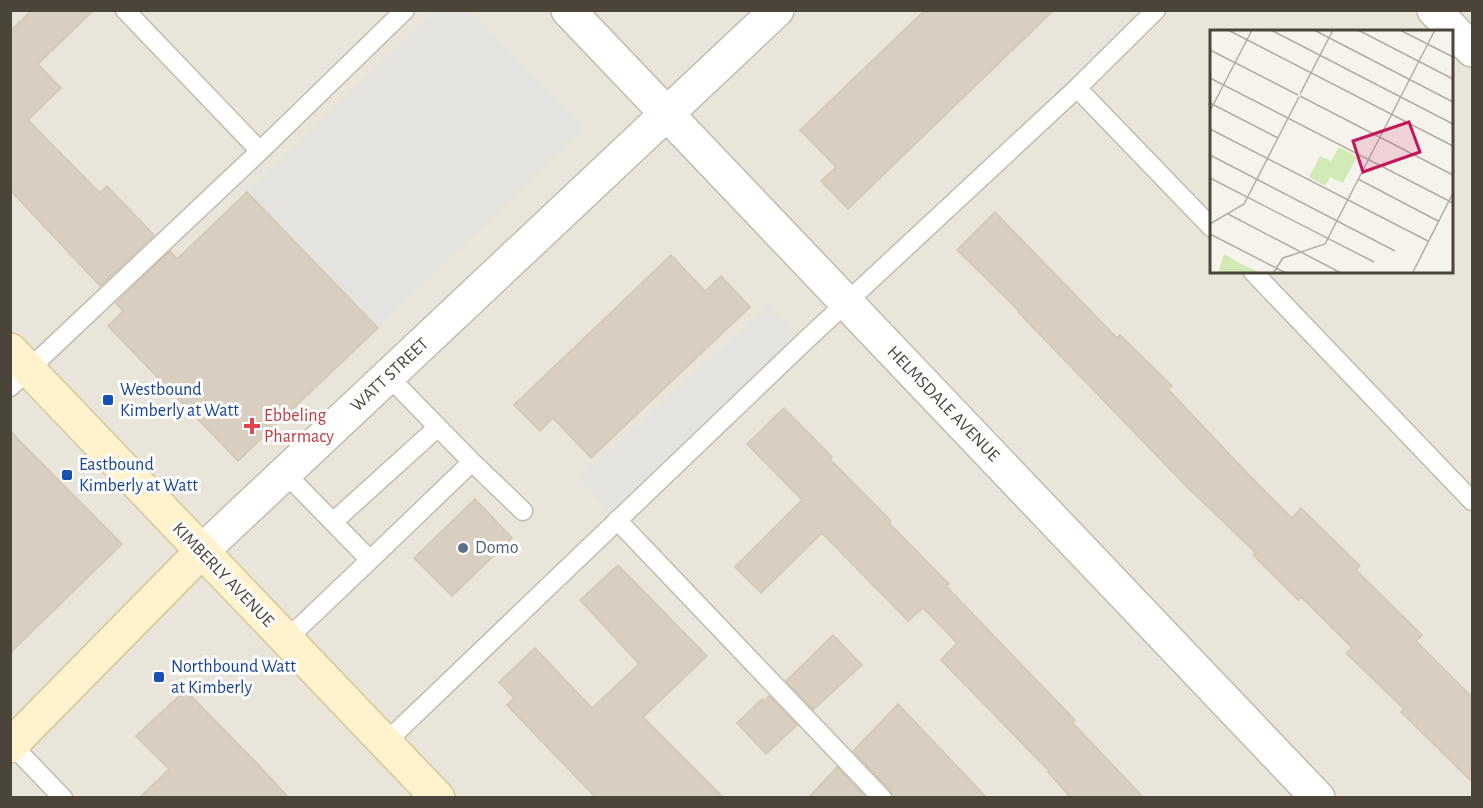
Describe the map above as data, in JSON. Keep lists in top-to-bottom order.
{
  "streets": {
    "street": ["WATT STREET", "HELMSDALE AVENUE", "KIMBERLY AVENUE"]
  },
  "crossings": [
    ["WATT STREET", "HELMSDALE AVENUE"],
    ["WATT STREET", "KIMBERLY AVENUE"]
  ],
  "places": {
    "transit": ["Westbound Kimberly at Watt", "Eastbound Kimberly at Watt", "Northbound Watt at Kimberly"],
    "health": ["Ebbeling Pharmacy"],
    "other": ["Domo"]
  }
}
